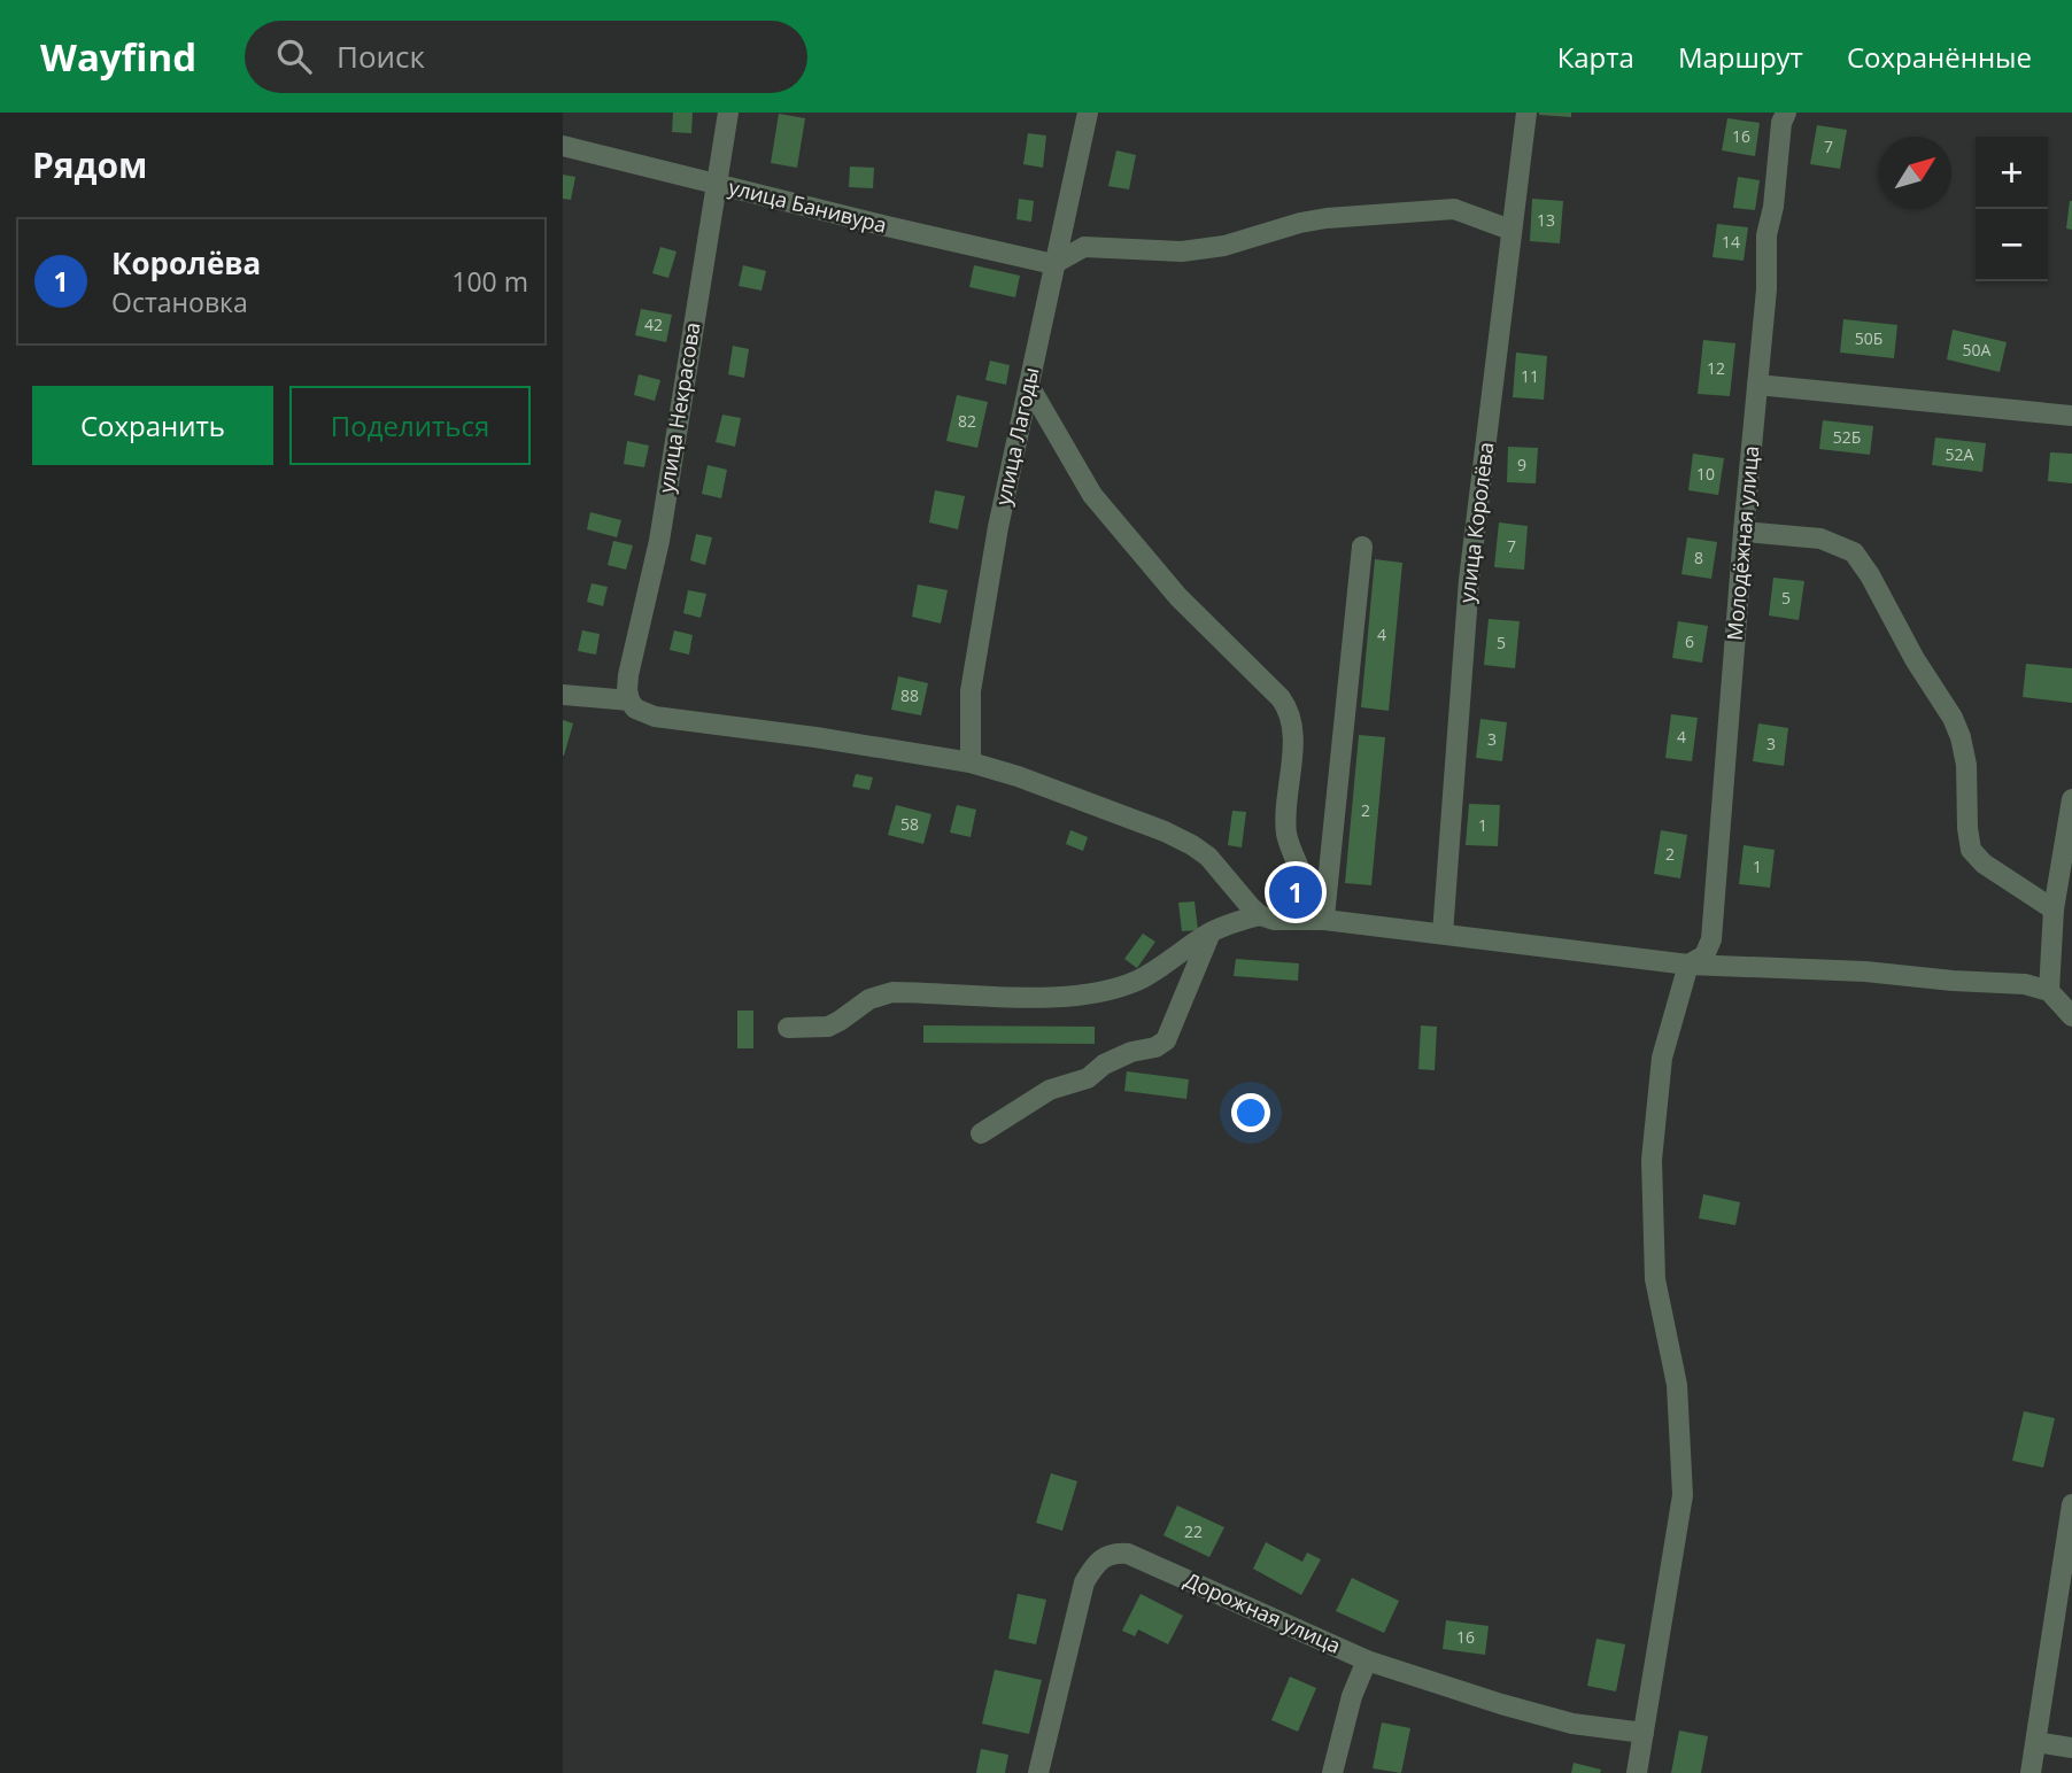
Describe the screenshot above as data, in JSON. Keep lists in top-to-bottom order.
{
  "streets": {
    "street": [
      "улица Банивура",
      "улица Некрасова",
      "улица Лагоды",
      "улица Королёва",
      "Молодёжная улица",
      "Дорожная улица"
    ]
  },
  "crossings": [
    ["улица Банивура", "улица Некрасова"],
    ["улица Банивура", "улица Лагоды"]
  ],
  "house_numbers": [
    "16",
    "7",
    "13",
    "14",
    "42",
    "50Б",
    "50А",
    "12",
    "11",
    "82",
    "52Б",
    "52А",
    "9",
    "10",
    "7",
    "8",
    "5",
    "4",
    "6",
    "5",
    "88",
    "4",
    "3",
    "3",
    "2",
    "58",
    "1",
    "2",
    "1",
    "22",
    "16"
  ],
  "north": "top right",
  "page": {
    "header": "Wayfind",
    "search": "Поиск",
    "nav": ["Карта", "Маршрут", "Сохранённые"],
    "heading": "Рядом",
    "map_buttons": ["+", "−"],
    "list": [
      {
        "mark": "1",
        "name": "Королёва",
        "note": "Остановка",
        "value": "100 m"
      }
    ],
    "buttons": ["Сохранить", "Поделиться"],
    "pins": "1"
  }
}
